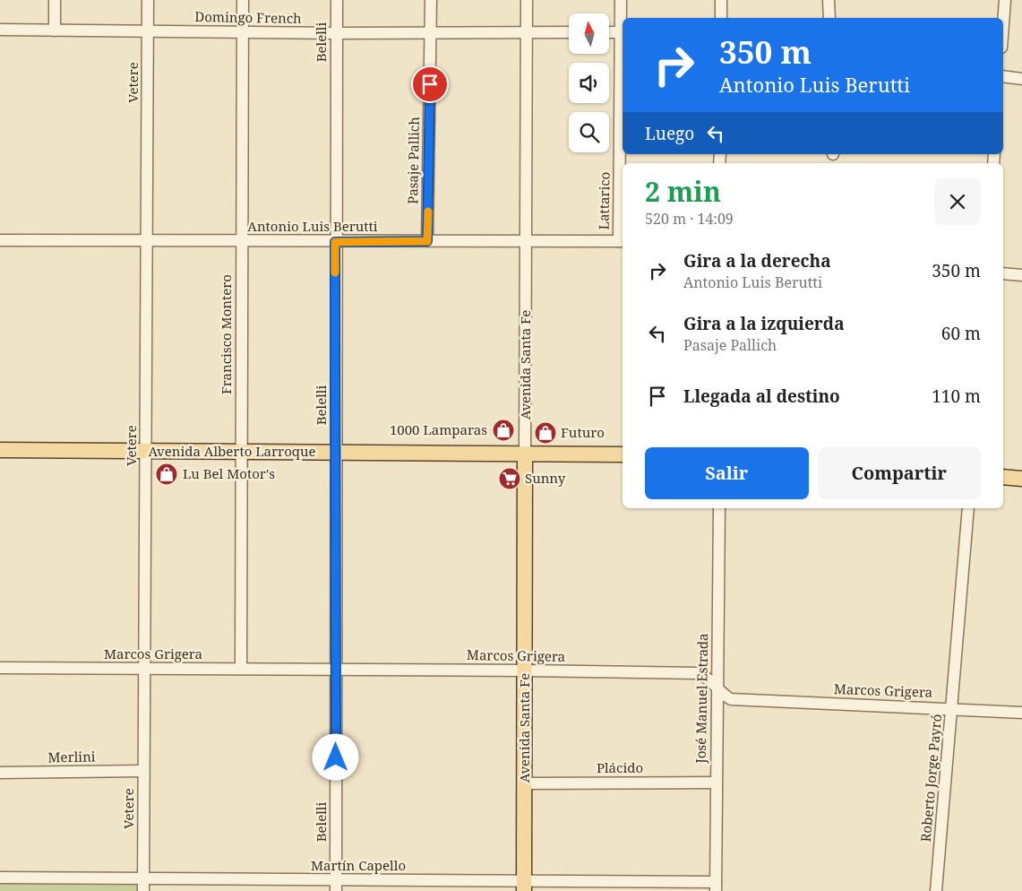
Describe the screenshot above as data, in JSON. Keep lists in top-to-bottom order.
{
  "streets": {
    "main road": ["Avenida Santa Fe", "Avenida Alberto Larroque"],
    "street": [
      "Domingo French",
      "Belelli",
      "Vetere",
      "Pasaje Pallich",
      "Lattarico",
      "Antonio Luis Berutti",
      "Francisco Montero",
      "Marcos Grigera",
      "José Manuel Estrada",
      "Merlini",
      "Plácido",
      "Roberto Jorge Payró",
      "Martín Capello"
    ]
  },
  "crossings": [
    ["Domingo French", "Belelli"],
    ["Domingo French", "Vetere"],
    ["Domingo French", "Pasaje Pallich"],
    ["Domingo French", "Francisco Montero"],
    ["Domingo French", "Avenida Santa Fe"],
    ["Belelli", "Antonio Luis Berutti"],
    ["Belelli", "Avenida Alberto Larroque"],
    ["Belelli", "Marcos Grigera"],
    ["Belelli", "Martín Capello"],
    ["Vetere", "Antonio Luis Berutti"],
    ["Vetere", "Avenida Alberto Larroque"],
    ["Vetere", "Marcos Grigera"],
    ["Vetere", "Merlini"],
    ["Vetere", "Martín Capello"],
    ["Pasaje Pallich", "Antonio Luis Berutti"],
    ["Lattarico", "Antonio Luis Berutti"],
    ["Antonio Luis Berutti", "Francisco Montero"],
    ["Antonio Luis Berutti", "Avenida Santa Fe"],
    ["Francisco Montero", "Avenida Alberto Larroque"],
    ["Francisco Montero", "Marcos Grigera"],
    ["Avenida Santa Fe", "Avenida Alberto Larroque"],
    ["Avenida Santa Fe", "Marcos Grigera"],
    ["Avenida Santa Fe", "Plácido"],
    ["Avenida Santa Fe", "Martín Capello"],
    ["Marcos Grigera", "José Manuel Estrada"],
    ["Marcos Grigera", "Roberto Jorge Payró"],
    ["José Manuel Estrada", "Plácido"],
    ["José Manuel Estrada", "Martín Capello"]
  ],
  "places": {
    "shop": ["1000 Lamparas", "Futuro", "Lu Bel Motor's"],
    "supermarket": ["Sunny"]
  },
  "north": "top",
  "page": {
    "turn": ["350 m", "Antonio Luis Berutti"],
    "then": "Luego",
    "heading": ["2 min", "520 m · 14:09"],
    "list": [
      {
        "name": "Gira a la derecha",
        "note": "Antonio Luis Berutti",
        "value": "350 m"
      },
      {
        "name": "Gira a la izquierda",
        "note": "Pasaje Pallich",
        "value": "60 m"
      },
      {
        "name": "Llegada al destino",
        "value": "110 m"
      }
    ],
    "buttons": ["Salir", "Compartir"]
  }
}
